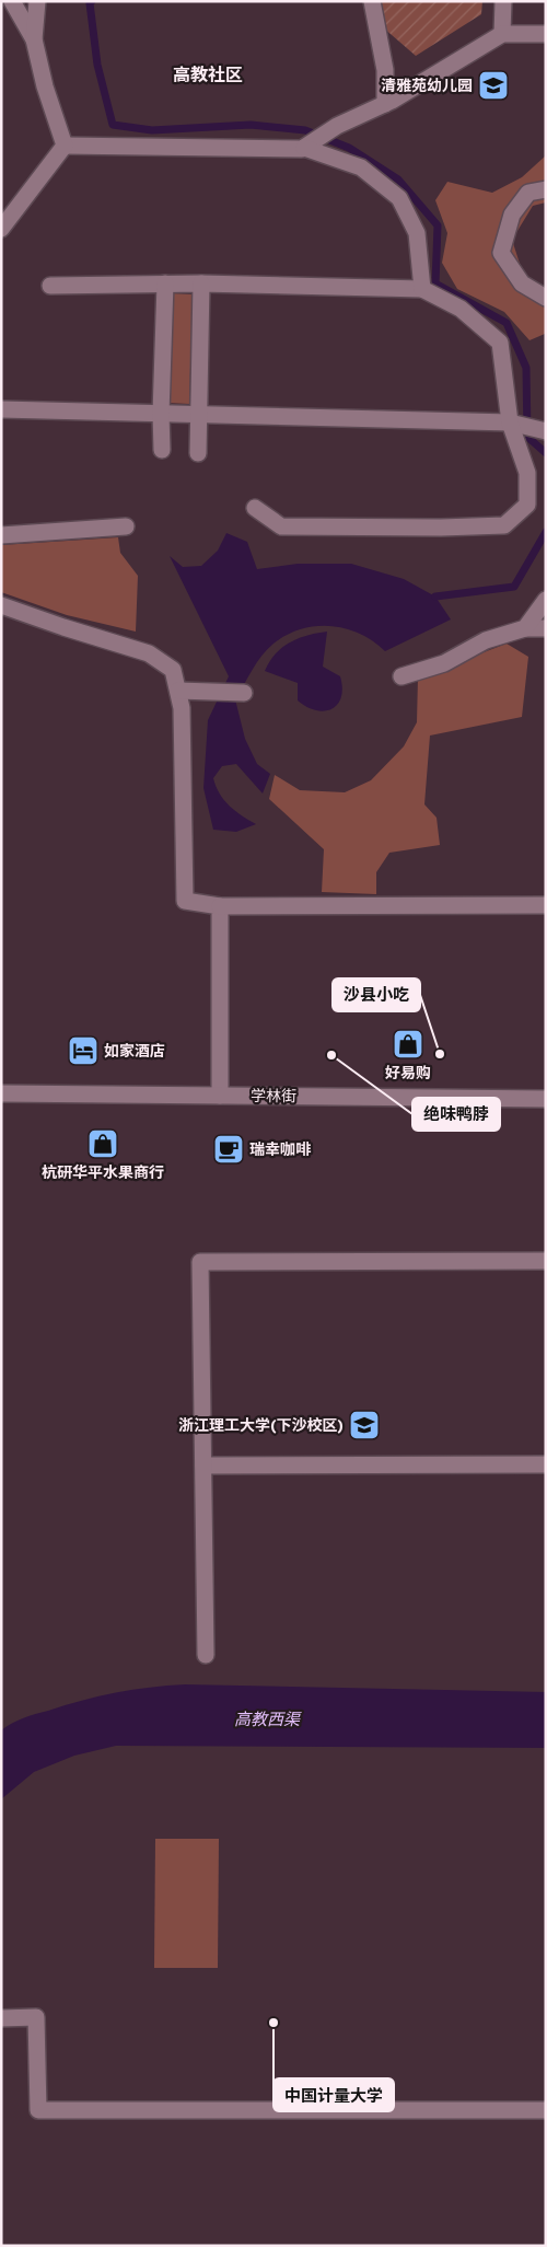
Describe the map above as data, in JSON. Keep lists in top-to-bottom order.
{
  "streets": {
    "street": ["学林街"]
  },
  "districts": ["高教社区"],
  "water": ["高教西渠"],
  "places": {
    "school or university": ["清雅苑幼儿园", "浙江理工大学(下沙校区)"],
    "shop": ["好易购", "杭研华平水果商行"],
    "hotel": ["如家酒店"],
    "other": ["沙县小吃", "绝味鸭脖", "中国计量大学"],
    "cafe": ["瑞幸咖啡"]
  }
}
